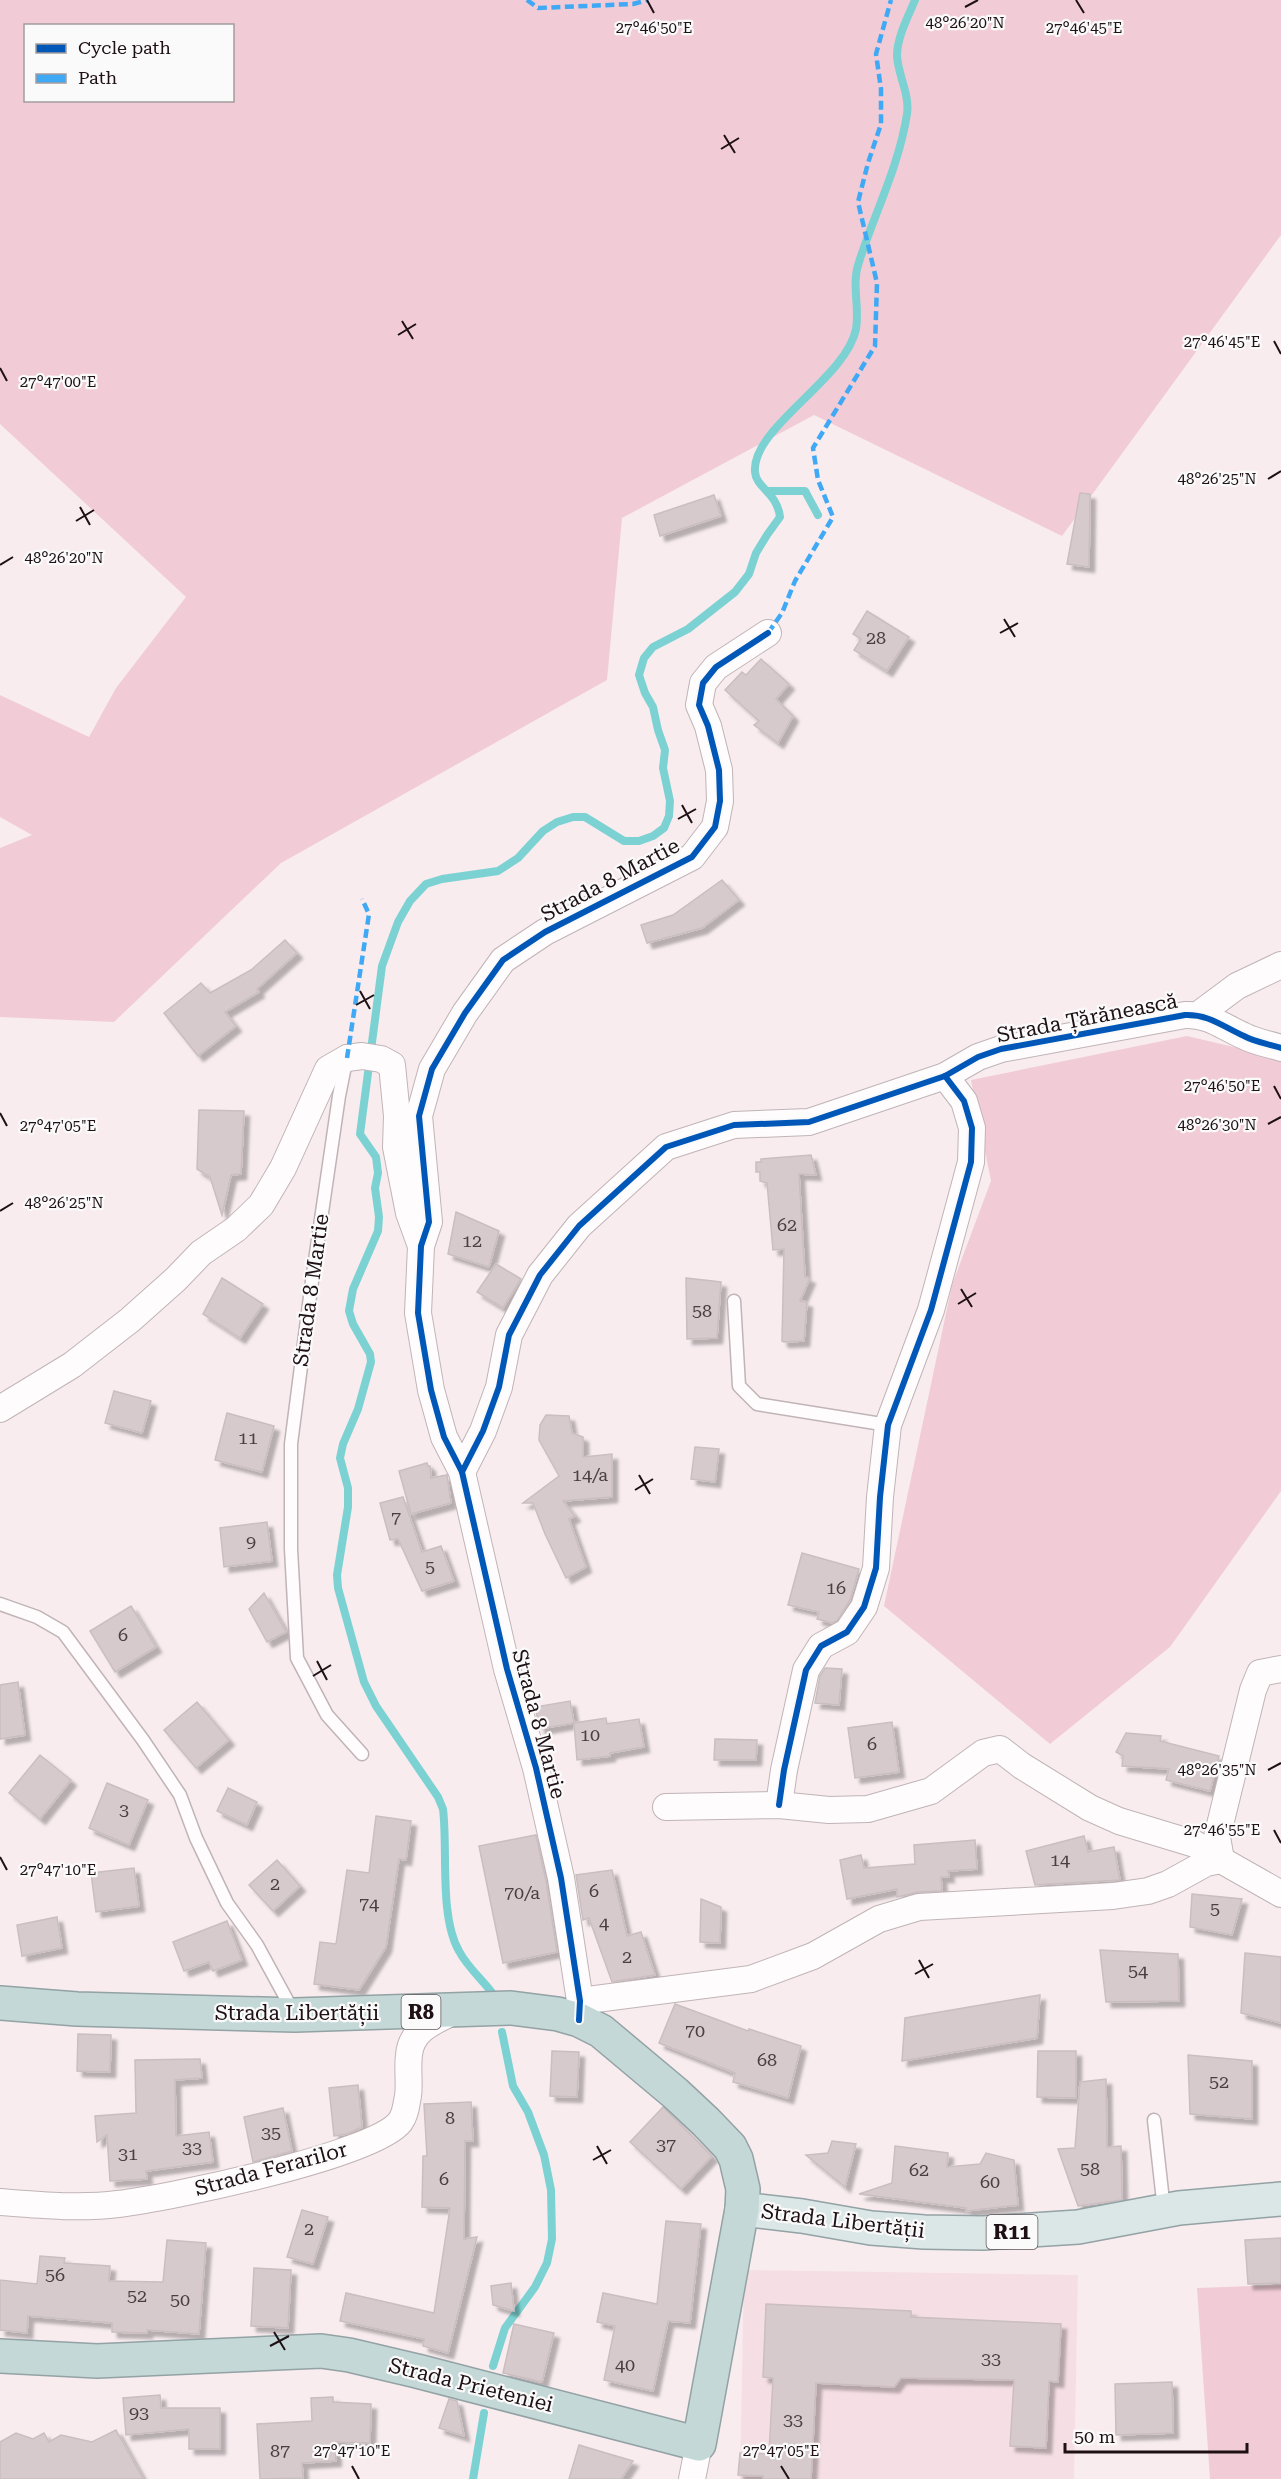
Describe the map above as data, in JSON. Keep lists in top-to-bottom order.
{
  "streets": {
    "highway": ["R8", "Strada Libertății", "Strada Prieteniei"],
    "main road": ["R11"],
    "street": ["Strada 8 Martie", "Strada Țărănească", "Strada Ferarilor"]
  },
  "crossings": [
    ["Strada 8 Martie", "Strada Libertății"],
    ["R8", "Strada Libertății"],
    ["R8", "Strada Prieteniei"],
    ["Strada Libertății", "Strada Ferarilor"]
  ],
  "house_numbers": [
    "28",
    "62",
    "12",
    "58",
    "11",
    "14/a",
    "7",
    "9",
    "5",
    "16",
    "6",
    "10",
    "6",
    "3",
    "14",
    "2",
    "6",
    "70/a",
    "74",
    "5",
    "4",
    "2",
    "54",
    "70",
    "68",
    "52",
    "8",
    "35",
    "37",
    "33",
    "31",
    "58",
    "62",
    "6",
    "60",
    "2",
    "56",
    "52",
    "50",
    "33",
    "40",
    "93",
    "33",
    "87"
  ],
  "legend": ["Cycle path", "Path"],
  "scale_bar": "50 m",
  "coordinates": [
    "48°26'20\"N",
    "27°46'45\"E",
    "27°46'50\"E",
    "27°47'00\"E",
    "48°26'25\"N",
    "48°26'30\"N",
    "27°47'05\"E",
    "48°26'35\"N",
    "27°46'55\"E",
    "27°47'10\"E"
  ]
}
